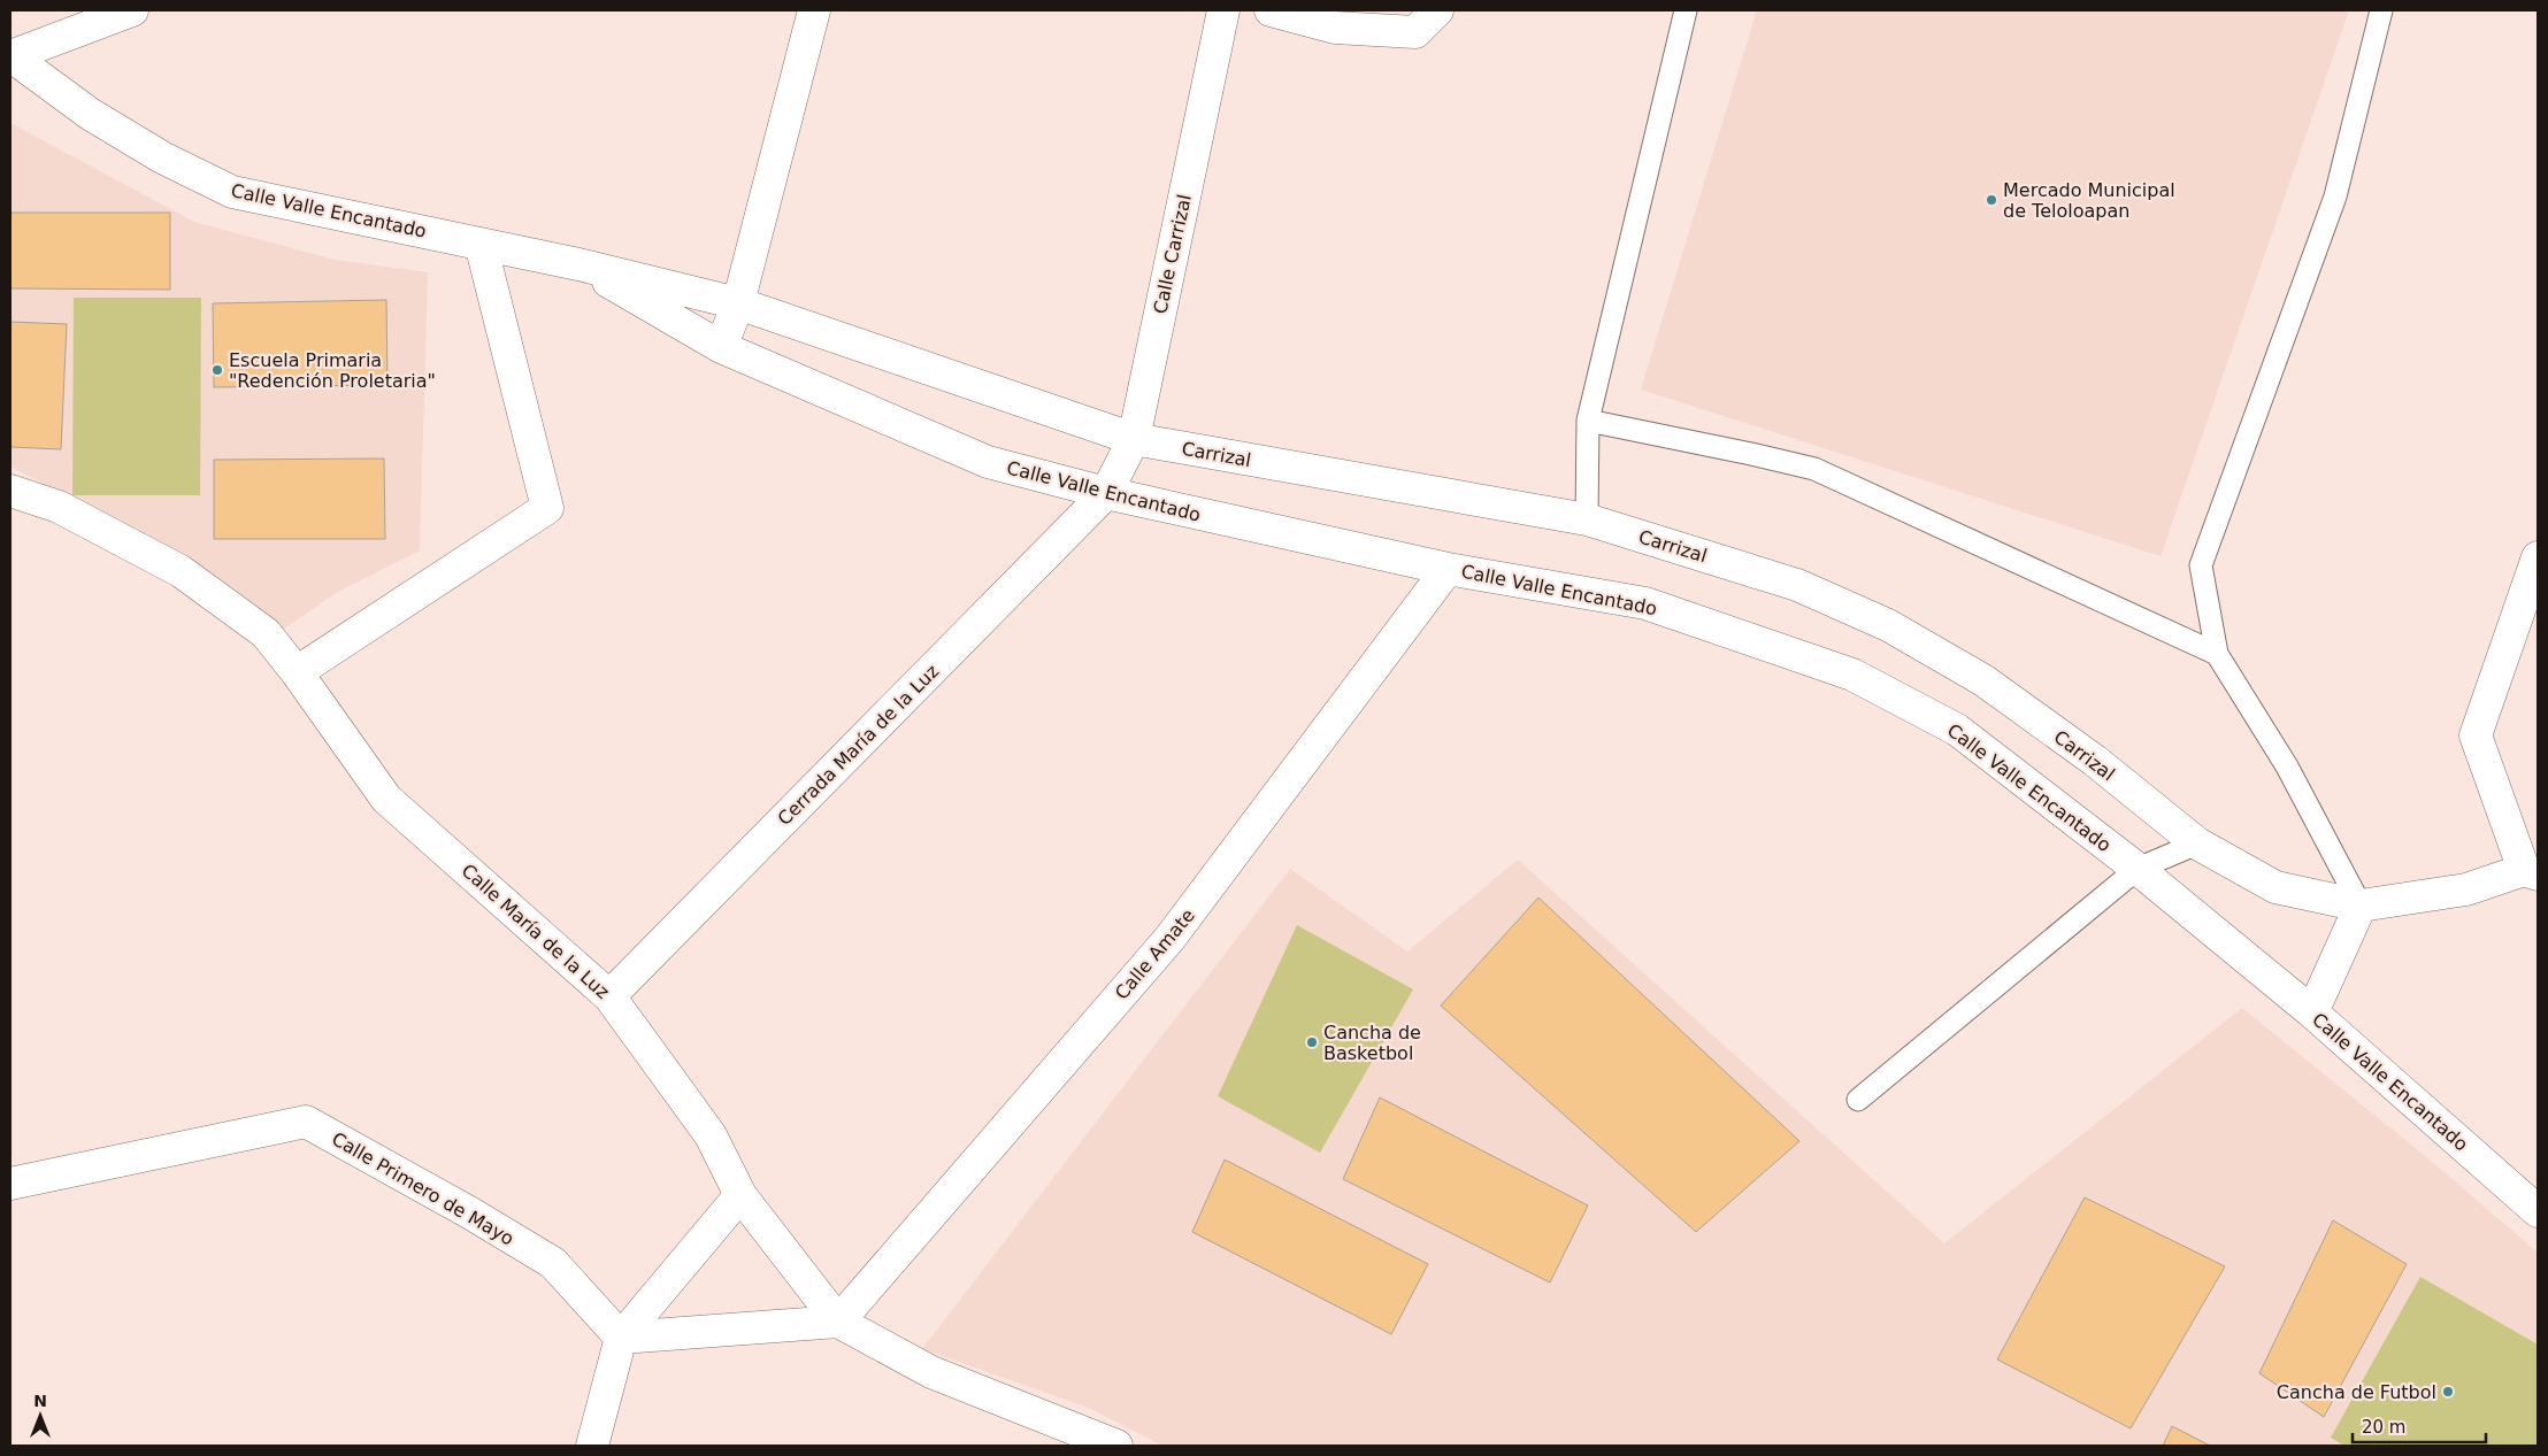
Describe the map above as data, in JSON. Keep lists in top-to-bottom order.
{
  "streets": {
    "street": [
      "Calle Valle Encantado",
      "Calle Carrizal",
      "Carrizal",
      "Cerrada María de la Luz",
      "Calle María de la Luz",
      "Calle Amate",
      "Calle Primero de Mayo"
    ]
  },
  "crossings": [
    ["Calle Valle Encantado", "Calle Carrizal"],
    ["Calle Valle Encantado", "Carrizal"],
    ["Calle Valle Encantado", "Cerrada María de la Luz"],
    ["Calle Valle Encantado", "Calle Amate"],
    ["Calle Carrizal", "Carrizal"],
    ["Calle Carrizal", "Cerrada María de la Luz"],
    ["Cerrada María de la Luz", "Calle María de la Luz"],
    ["Calle María de la Luz", "Calle Amate"]
  ],
  "places": [
    "Mercado Municipal de Teloloapan",
    "Escuela Primaria \"Redención Proletaria\"",
    "Cancha de Basketbol",
    "Cancha de Futbol"
  ],
  "scale_bar": "20 m",
  "north": "top"
}
